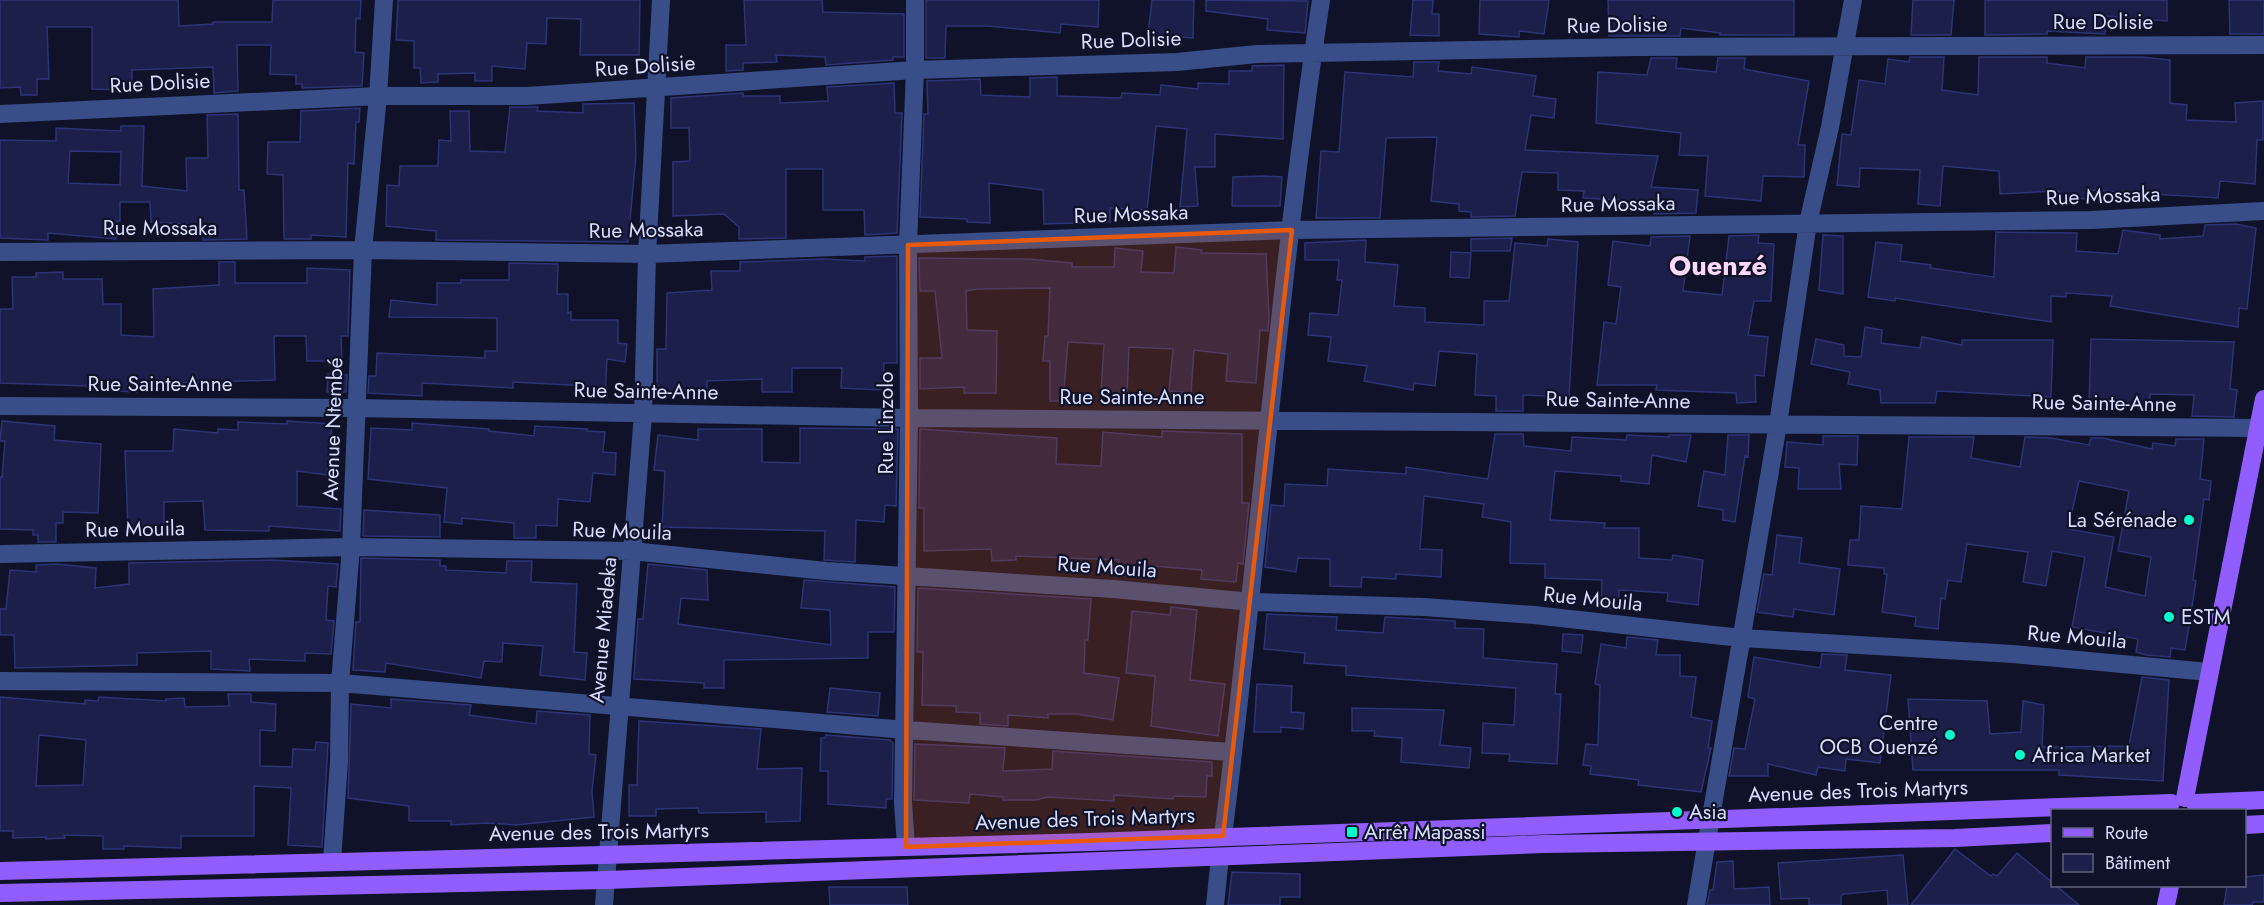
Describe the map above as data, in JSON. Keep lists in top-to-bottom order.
{
  "streets": {
    "main road": ["Avenue des Trois Martyrs"],
    "street": [
      "Rue Dolisie",
      "Rue Mossaka",
      "Rue Sainte-Anne",
      "Rue Linzolo",
      "Avenue Ntembé",
      "Rue Mouila",
      "Avenue Miadeka"
    ]
  },
  "crossings": [
    ["Rue Dolisie", "Rue Linzolo"],
    ["Rue Dolisie", "Avenue Ntembé"],
    ["Rue Dolisie", "Avenue Miadeka"],
    ["Rue Mossaka", "Rue Linzolo"],
    ["Rue Mossaka", "Avenue Ntembé"],
    ["Rue Mossaka", "Avenue Miadeka"],
    ["Rue Sainte-Anne", "Rue Linzolo"],
    ["Rue Sainte-Anne", "Avenue Ntembé"],
    ["Rue Sainte-Anne", "Avenue Miadeka"],
    ["Rue Linzolo", "Rue Mouila"],
    ["Rue Linzolo", "Avenue des Trois Martyrs"],
    ["Avenue Ntembé", "Rue Mouila"],
    ["Avenue Ntembé", "Avenue des Trois Martyrs"],
    ["Rue Mouila", "Avenue Miadeka"],
    ["Avenue Miadeka", "Avenue des Trois Martyrs"]
  ],
  "districts": ["Ouenzé"],
  "places": {
    "other": [
      "La Sérénade",
      "ESTM",
      "Centre OCB Ouenzé",
      "Africa Market",
      "Asia"
    ],
    "transit": ["Arrêt Mapassi"]
  },
  "legend": ["Route", "Bâtiment"]
}
